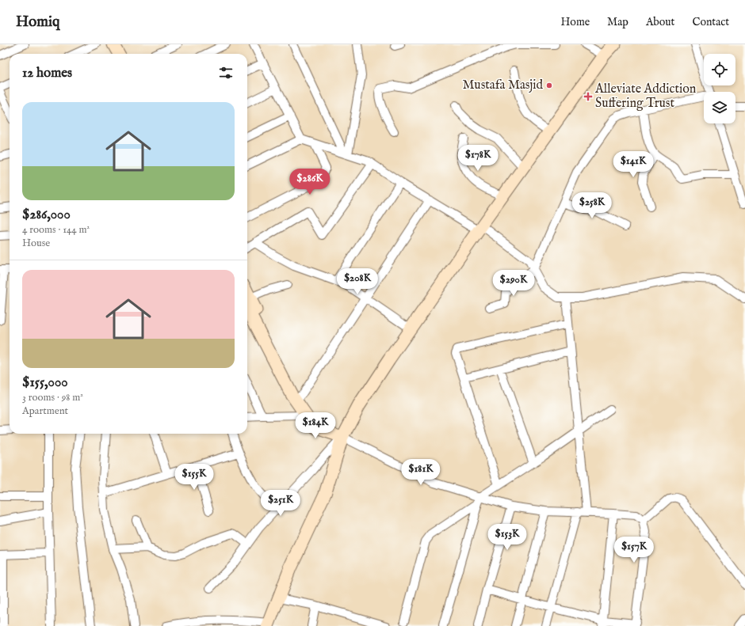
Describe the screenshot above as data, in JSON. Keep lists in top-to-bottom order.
{
  "places": {
    "other": ["Mustafa Masjid"],
    "health": ["Alleviate Addiction Suffering Trust"]
  },
  "page": {
    "header": "Homiq",
    "nav": [
      "Home",
      "Map",
      "About",
      "Contact"
    ],
    "heading": "12 homes",
    "list": [
      {
        "name": "$286,000",
        "note": "4 rooms · 144 m² · House"
      },
      {
        "name": "$155,000",
        "note": "3 rooms · 98 m² · Apartment"
      }
    ],
    "price": [
      "$178K",
      "$141K",
      "$286K",
      "$258K",
      "$208K",
      "$290K",
      "$184K",
      "$181K",
      "$155K",
      "$251K",
      "$153K",
      "$157K"
    ]
  }
}
